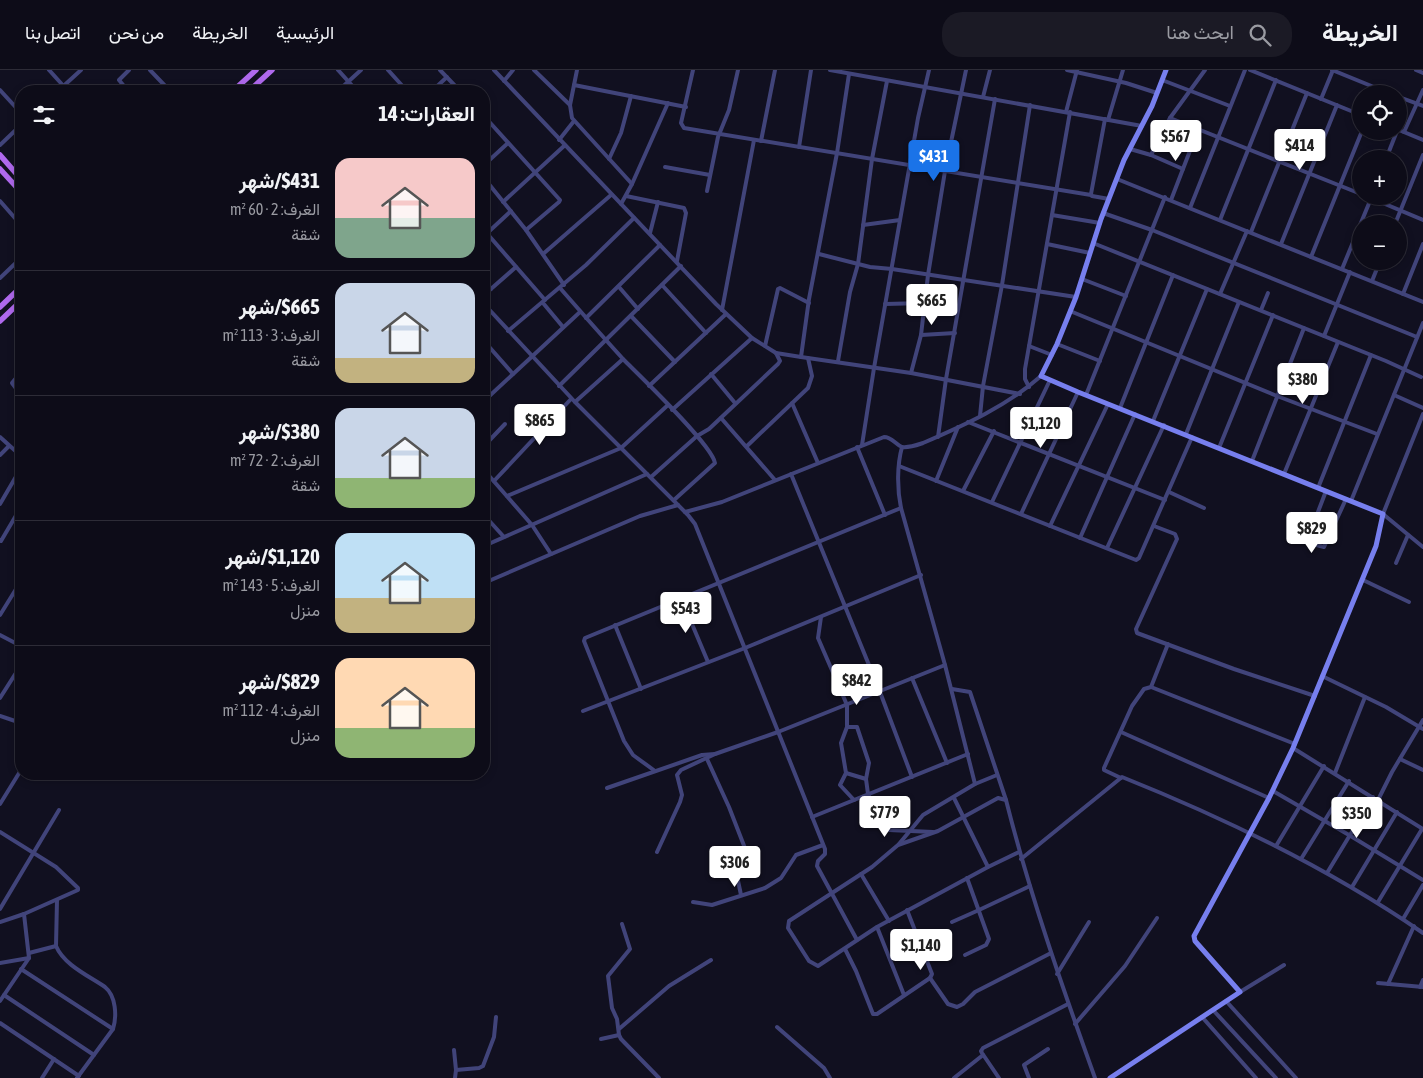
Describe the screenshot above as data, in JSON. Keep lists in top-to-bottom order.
{
  "page": {
    "header": "الخريطة",
    "search": "ابحث هنا",
    "nav": [
      "الرئيسية",
      "الخريطة",
      "من نحن",
      "اتصل بنا"
    ],
    "map_buttons": ["+", "−"],
    "heading": "العقارات: 14",
    "price": [
      "$567",
      "$414",
      "$431",
      "$665",
      "$380",
      "$865",
      "$1,120",
      "$829",
      "$543",
      "$842",
      "$779",
      "$350",
      "$306",
      "$1,140"
    ],
    "list": [
      {
        "name": "$431/شهر",
        "note": "الغرف: 2 · 60 m² · شقة"
      },
      {
        "name": "$665/شهر",
        "note": "الغرف: 3 · 113 m² · شقة"
      },
      {
        "name": "$380/شهر",
        "note": "الغرف: 2 · 72 m² · شقة"
      },
      {
        "name": "$1,120/شهر",
        "note": "الغرف: 5 · 143 m² · منزل"
      },
      {
        "name": "$829/شهر",
        "note": "الغرف: 4 · 112 m² · منزل"
      }
    ]
  }
}
